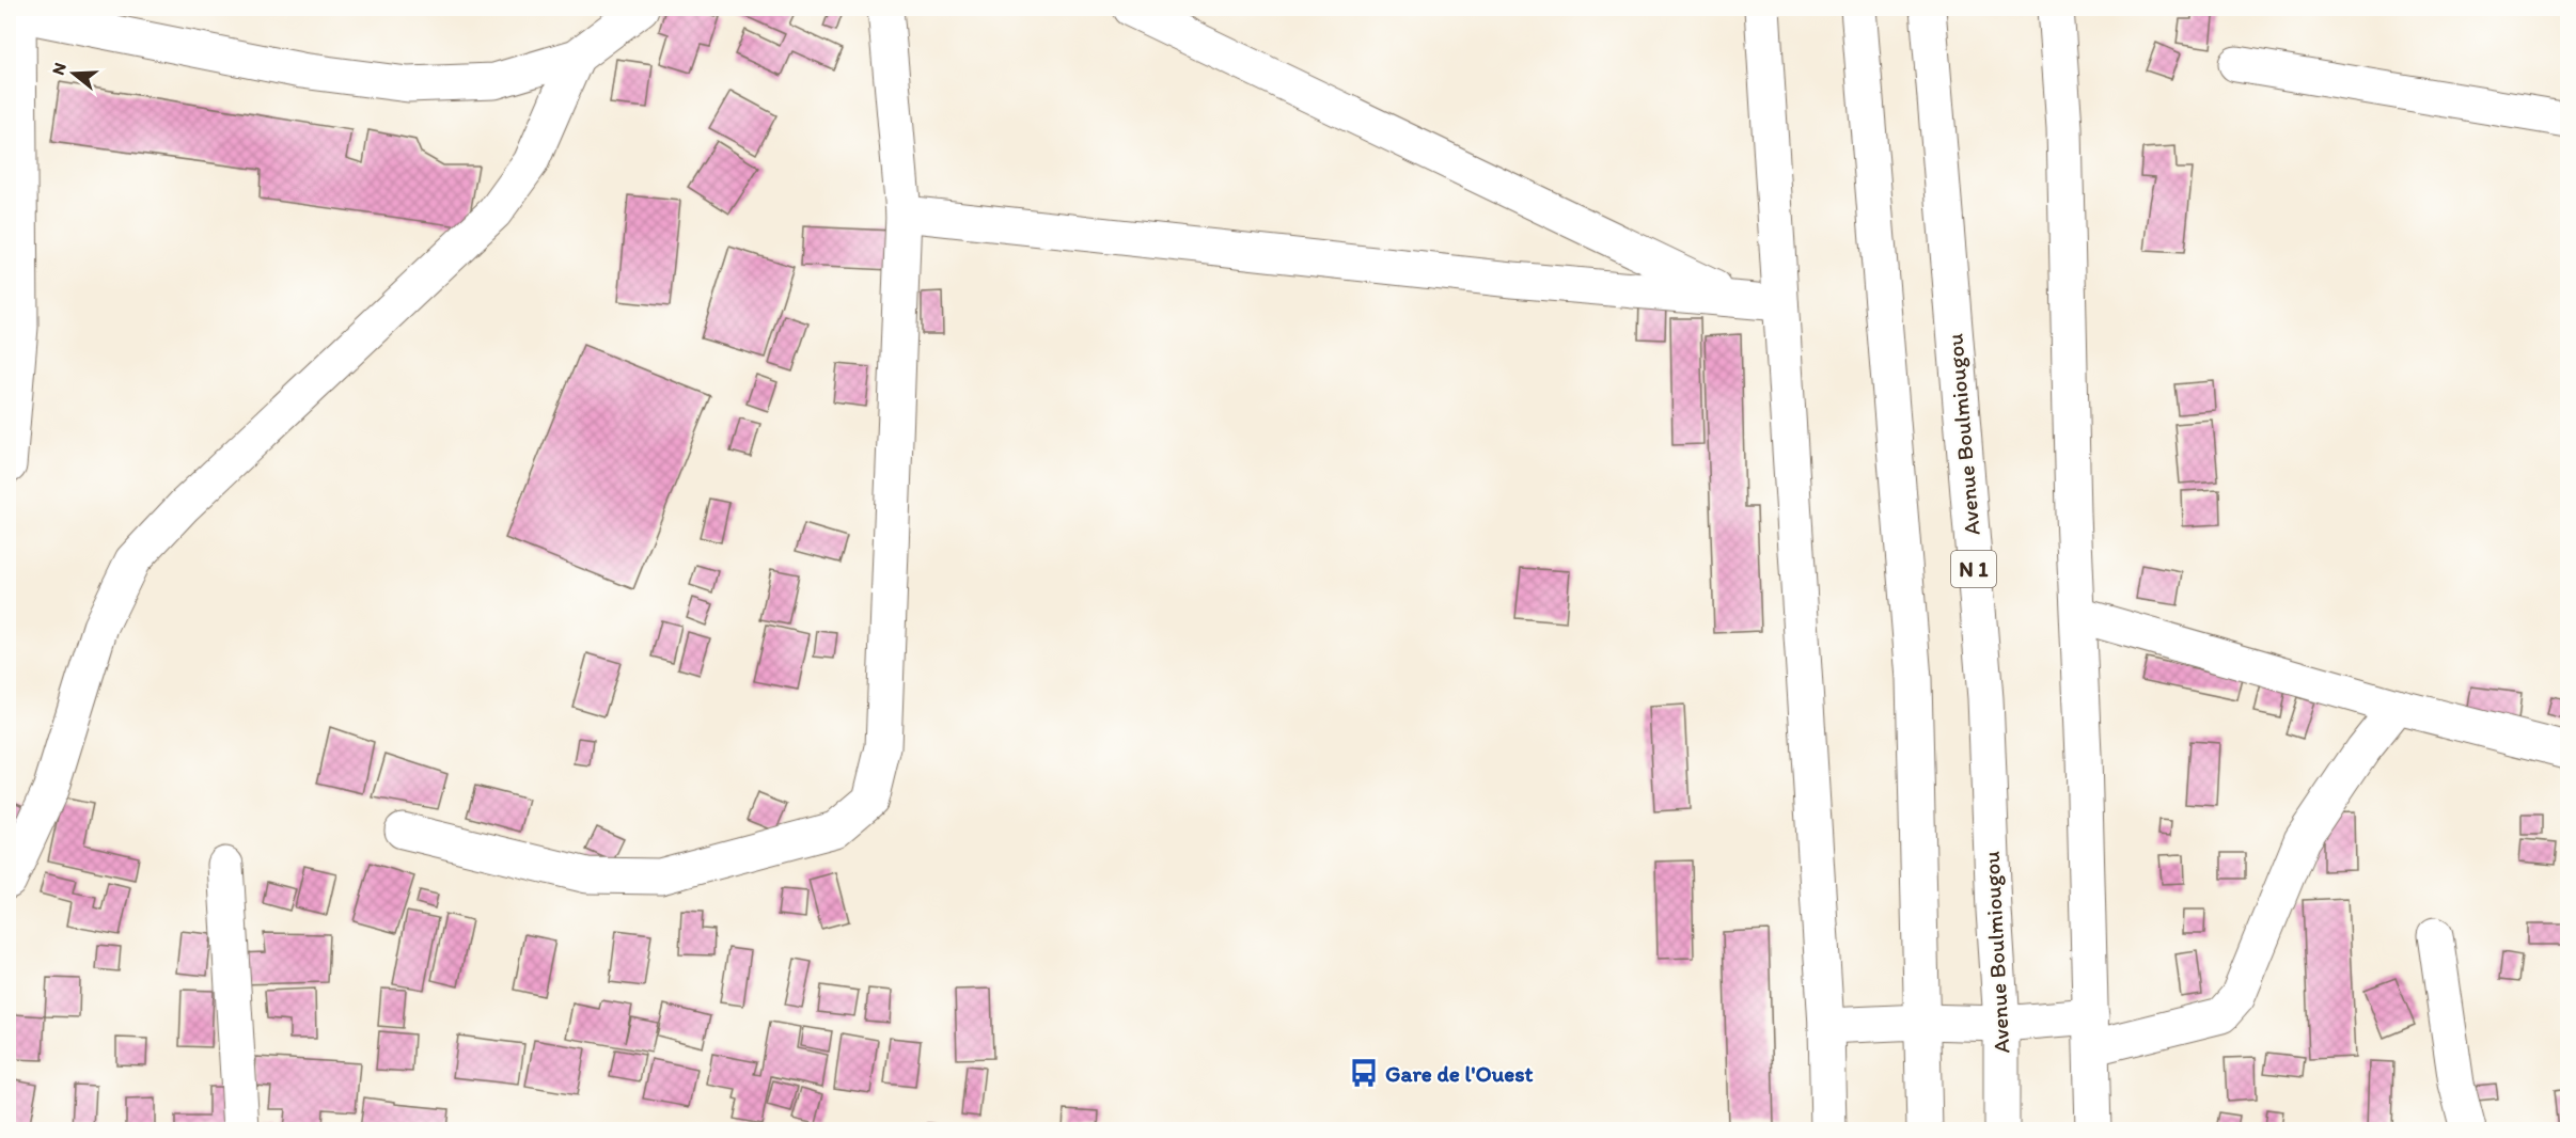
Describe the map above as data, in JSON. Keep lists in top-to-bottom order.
{
  "streets": {
    "main road": ["Avenue Boulmiougou", "N 1"]
  },
  "places": {
    "bus stop": ["Gare de l'Ouest"]
  },
  "north": "left"
}
